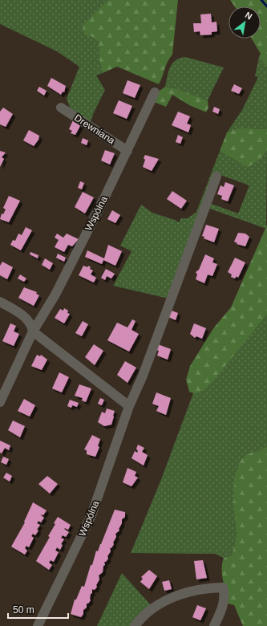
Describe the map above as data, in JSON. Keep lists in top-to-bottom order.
{
  "streets": {
    "street": ["Drewniana", "Wspólna"]
  },
  "crossings": [
    ["Drewniana", "Wspólna"]
  ],
  "scale_bar": "50 m",
  "north": "top right"
}
